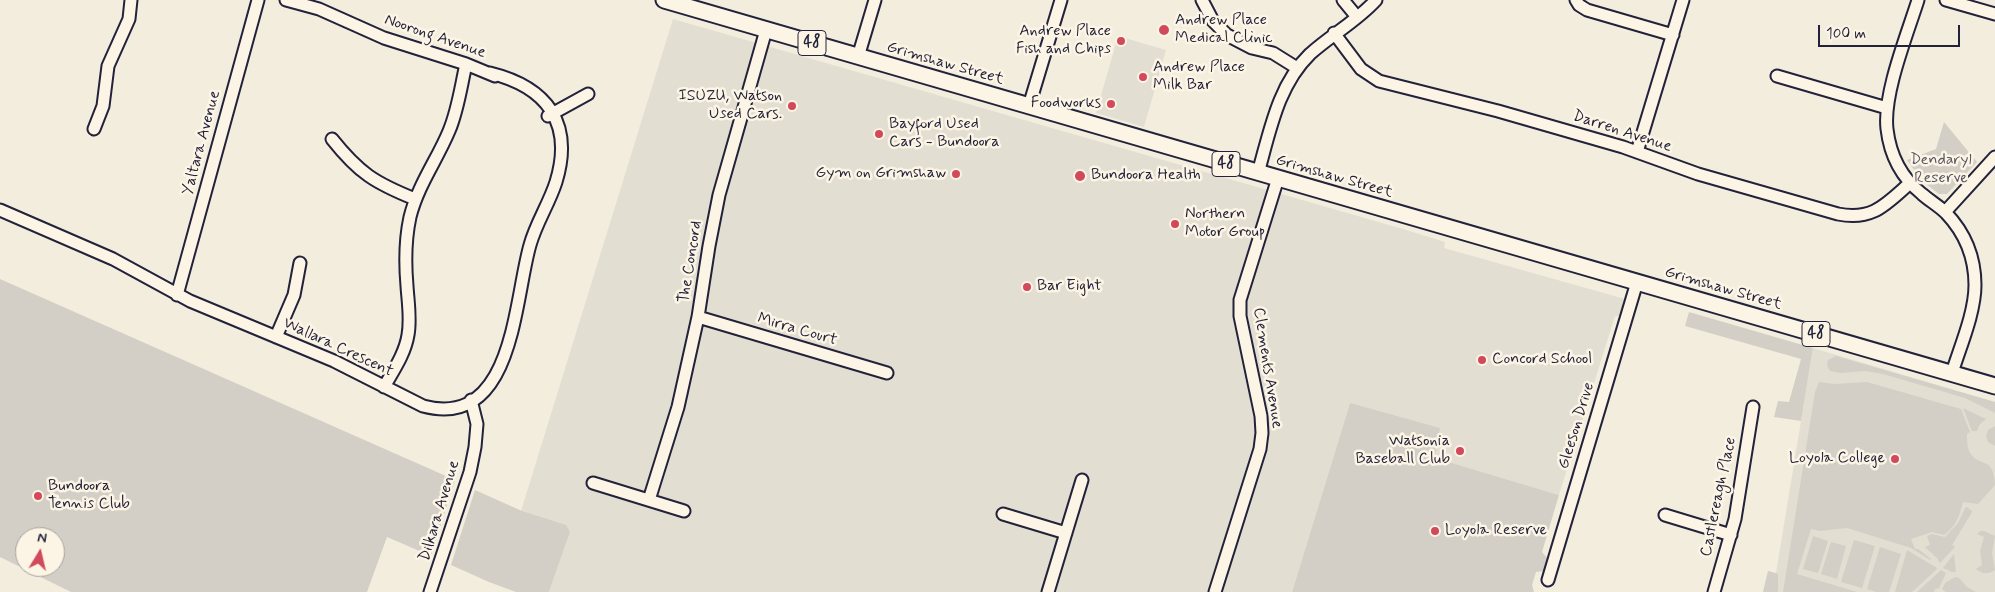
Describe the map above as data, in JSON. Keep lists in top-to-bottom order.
{
  "streets": {
    "main road": ["48", "Grimshaw Street"],
    "street": [
      "Noorong Avenue",
      "Darren Avenue",
      "Yaltara Avenue",
      "The Concord",
      "Mirra Court",
      "Wallara Crescent",
      "Clements Avenue",
      "Gleeson Drive",
      "Castlereagh Place",
      "Dilkara Avenue"
    ]
  },
  "crossings": [
    ["Grimshaw Street", "The Concord"],
    ["Grimshaw Street", "Clements Avenue"],
    ["Grimshaw Street", "Gleeson Drive"],
    ["Yaltara Avenue", "Wallara Crescent"],
    ["The Concord", "Mirra Court"],
    ["Wallara Crescent", "Dilkara Avenue"]
  ],
  "parks": ["Dendaryl Reserve"],
  "places": [
    "Andrew Place Medical Clinic",
    "Andrew Place Fish and Chips",
    "Andrew Place Milk Bar",
    "Foodworks",
    "ISUZU, Watson Used Cars.",
    "Bayford Used Cars - Bundoora",
    "Gym on Grimshaw",
    "Bundoora Health",
    "Northern Motor Group",
    "Bar Eight",
    "Concord School",
    "Watsonia Baseball Club",
    "Loyola College",
    "Bundoora Tennis Club",
    "Loyola Reserve"
  ],
  "scale_bar": "100 m",
  "north": "top"
}
